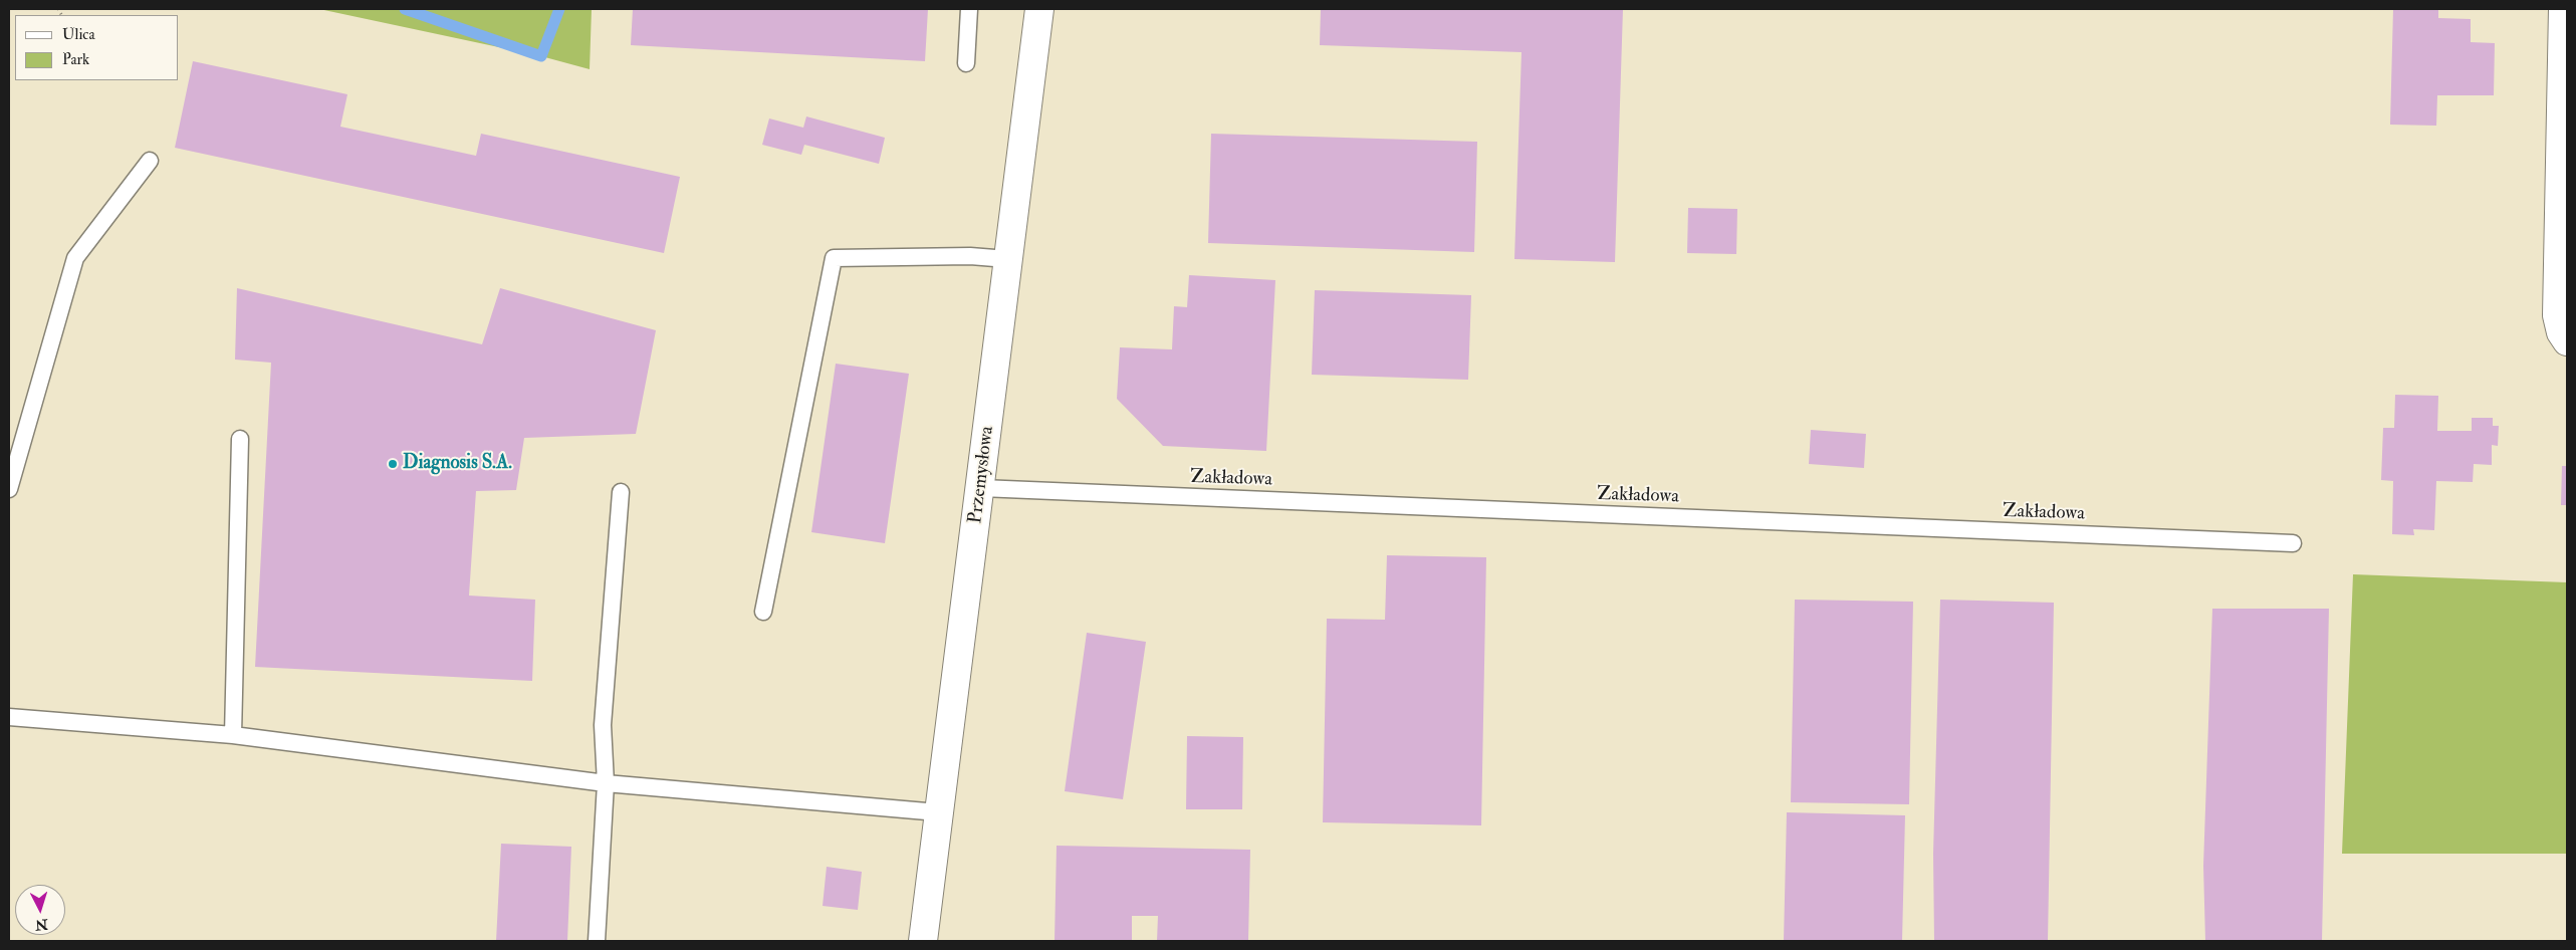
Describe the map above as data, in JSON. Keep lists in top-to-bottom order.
{
  "streets": {
    "street": ["Przemysłowa"],
    "lane": ["Zakładowa"]
  },
  "crossings": [
    ["Przemysłowa", "Zakładowa"]
  ],
  "places": ["Diagnosis S.A."],
  "legend": ["Ulica", "Park"],
  "north": "bottom"
}
